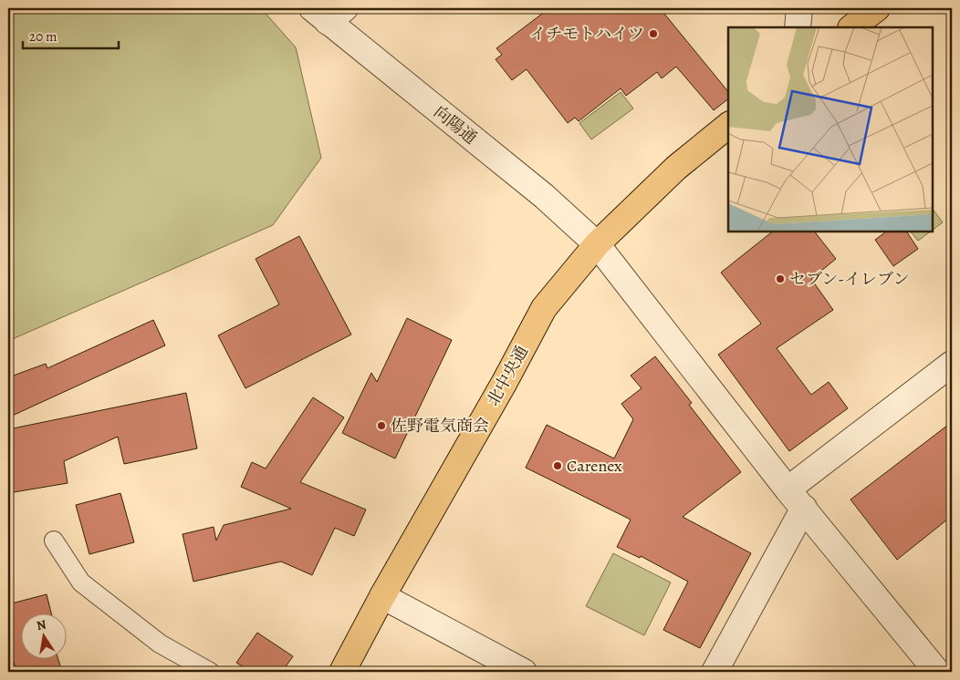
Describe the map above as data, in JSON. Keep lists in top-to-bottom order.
{
  "streets": {
    "highway": ["北中央通"],
    "street": ["向陽通"]
  },
  "crossings": [
    ["向陽通", "北中央通"]
  ],
  "places": [
    "イチモトハイツ",
    "セブン-イレブン",
    "佐野電気商会",
    "Carenex"
  ],
  "scale_bar": "20 m",
  "north": "top"
}
